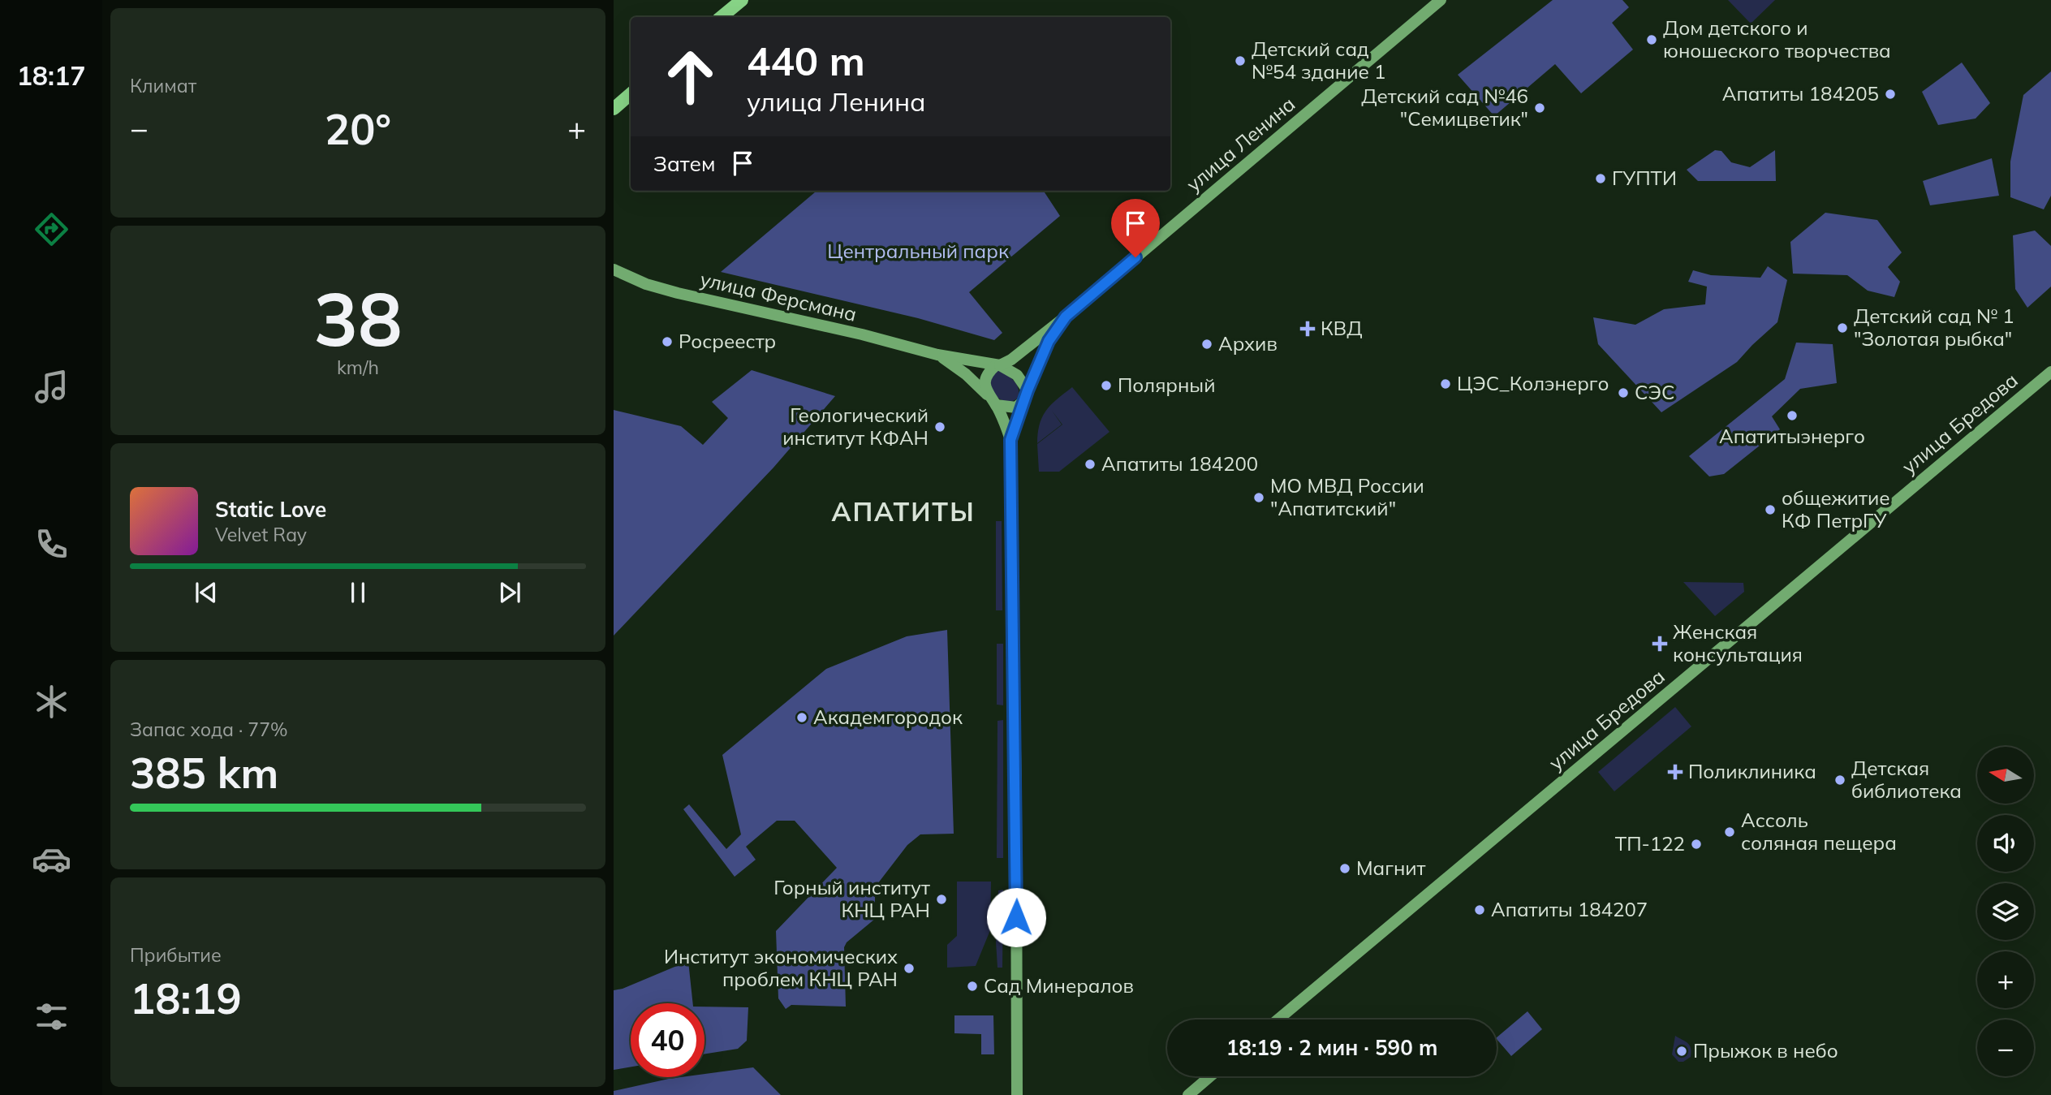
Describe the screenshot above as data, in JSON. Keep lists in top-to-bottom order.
{
  "streets": {
    "street": ["улица Ленина", "улица Ферсмана", "улица Бредова"]
  },
  "crossings": [
    ["улица Ленина", "улица Ферсмана"]
  ],
  "districts": ["АПАТИТЫ"],
  "parks": ["Центральный парк"],
  "places": {
    "other": [
      "Дом детского и юношеского творчества",
      "Детский сад №54 здание 1",
      "Апатиты 184205",
      "Детский сад №46 \"Семицветик\"",
      "ГУПТИ",
      "Детский сад № 1 \"Золотая рыбка\"",
      "Росреестр",
      "Архив",
      "ЦЭС_Колэнерго",
      "Полярный",
      "СЭС",
      "Апатитыэнерго",
      "Геологический институт КФАН",
      "Апатиты 184200",
      "МО МВД России \"Апатитский\"",
      "общежитие КФ ПетрГУ",
      "Академгородок",
      "Детская библиотека",
      "Ассоль соляная пещера",
      "ТП-122",
      "Магнит",
      "Горный институт КНЦ РАН",
      "Апатиты 184207",
      "Институт экономических проблем КНЦ РАН",
      "Сад Минералов",
      "Прыжок в небо"
    ],
    "health": ["КВД", "Женская консультация", "Поликлиника"]
  },
  "north": "left",
  "page": {
    "tabs": "18:17",
    "tile": [
      "Климат",
      ["38", "km/h"],
      ["Запас хода · 77%", "385 km"],
      ["Прибытие", "18:19"]
    ],
    "turn": ["440 m", "улица Ленина"],
    "heat": ["−", "20°", "+"],
    "then": "Затем",
    "song": ["Static Love", "Velvet Ray"],
    "map_buttons": ["+", "−"],
    "limit": "40",
    "trip": "18:19 · 2 мин · 590 m"
  }
}
